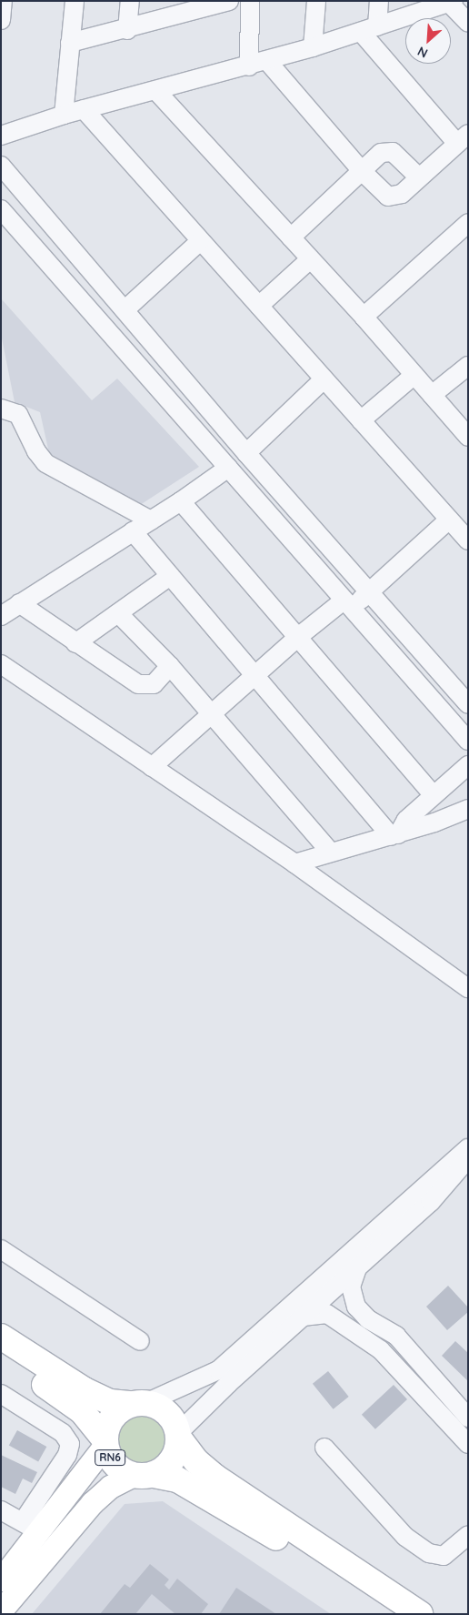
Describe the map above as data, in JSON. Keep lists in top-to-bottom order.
{
  "streets": {
    "highway": ["RN6"]
  },
  "north": "bottom left"
}
